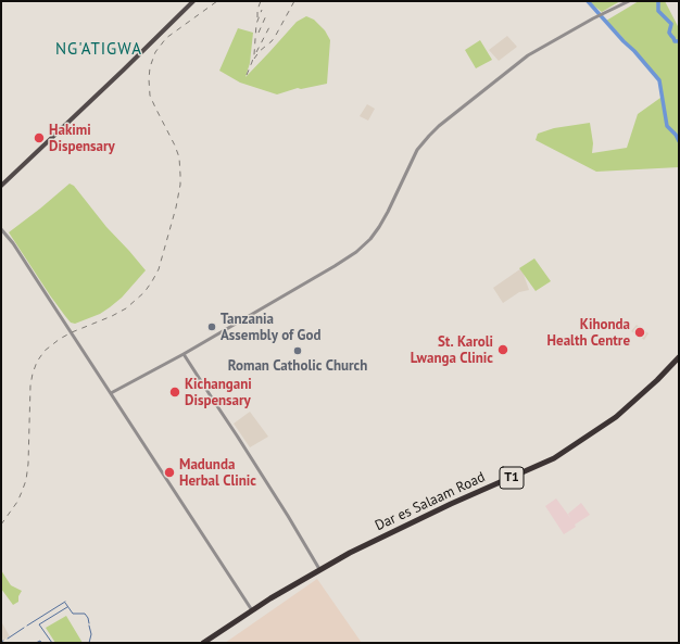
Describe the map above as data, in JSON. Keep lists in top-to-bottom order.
{
  "streets": {
    "highway": ["T1", "Dar es Salaam Road"]
  },
  "districts": ["NG'ATIGWA"],
  "places": [
    "Hakimi Dispensary",
    "Tanzania Assembly of God",
    "Kihonda Health Centre",
    "St. Karoli Lwanga Clinic",
    "Roman Catholic Church",
    "Kichangani Dispensary",
    "Madunda Herbal Clinic"
  ]
}
